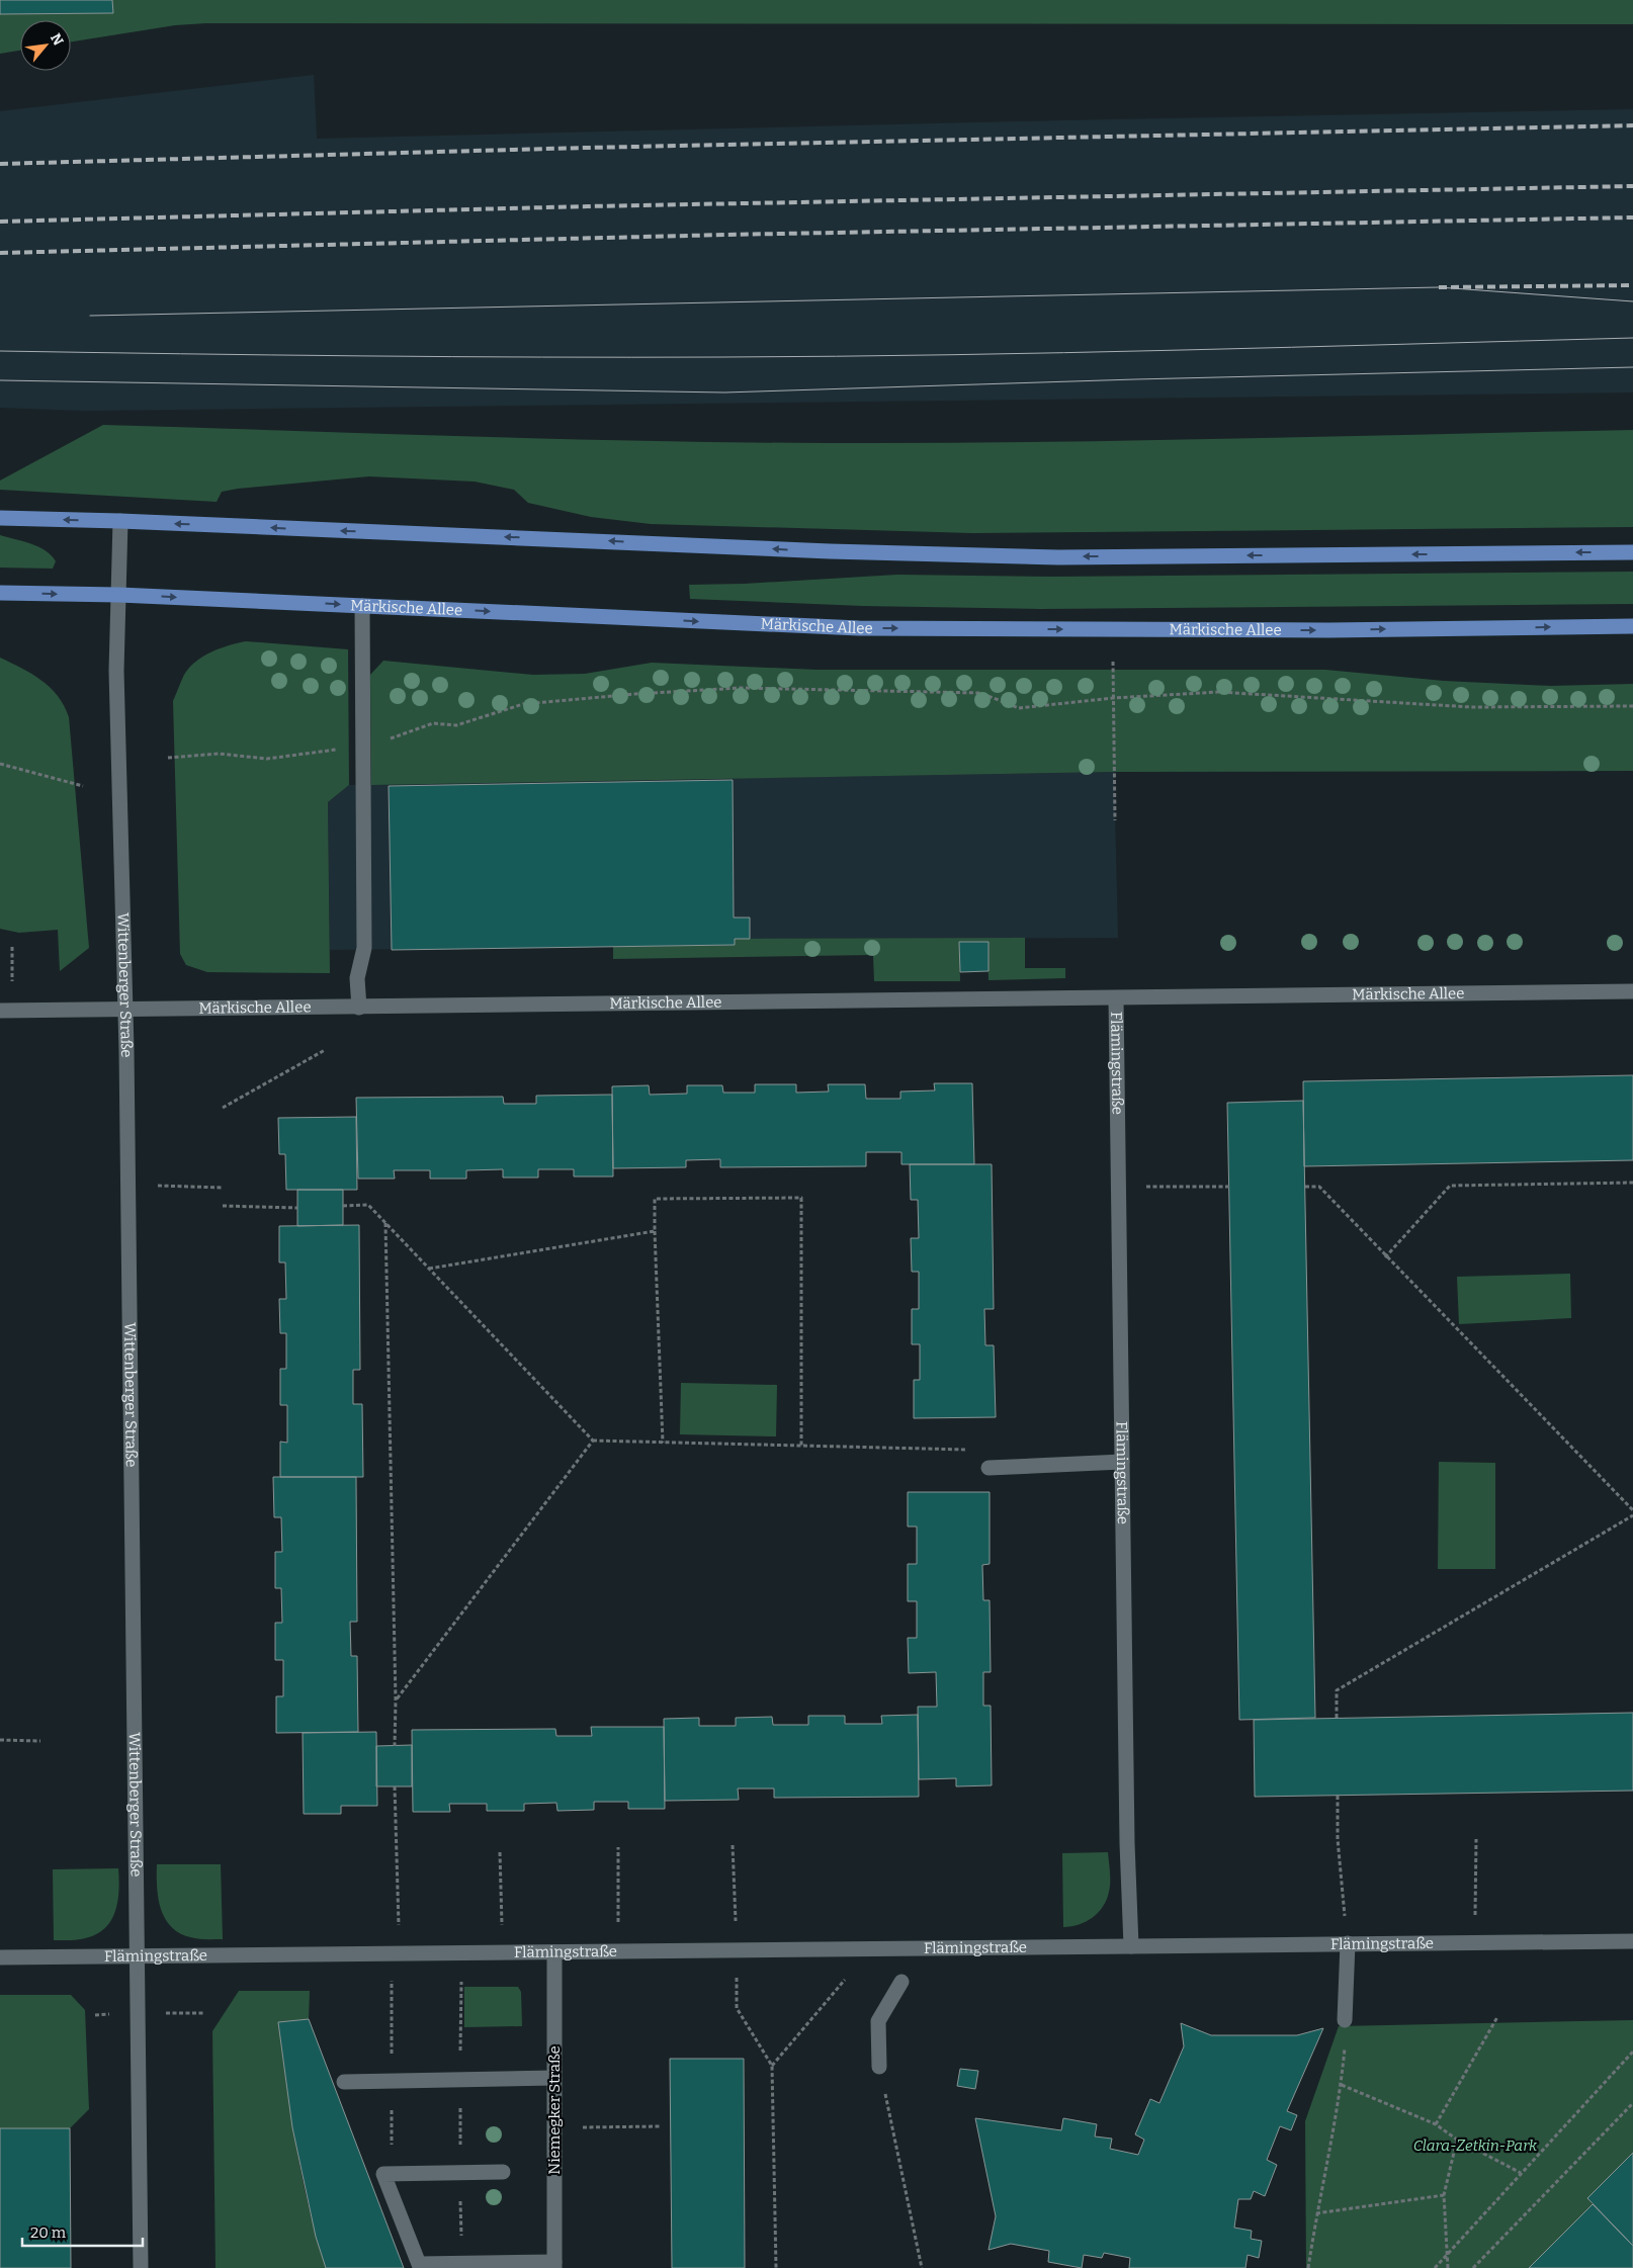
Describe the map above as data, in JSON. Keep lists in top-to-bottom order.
{
  "streets": {
    "main road": ["Märkische Allee"],
    "street": ["Wittenberger Straße", "Flämingstraße", "Niemegker Straße"]
  },
  "crossings": [
    ["Märkische Allee", "Wittenberger Straße"],
    ["Märkische Allee", "Flämingstraße"],
    ["Wittenberger Straße", "Flämingstraße"],
    ["Flämingstraße", "Niemegker Straße"]
  ],
  "parks": ["Clara-Zetkin-Park"],
  "scale_bar": "20 m",
  "north": "top right"
}
